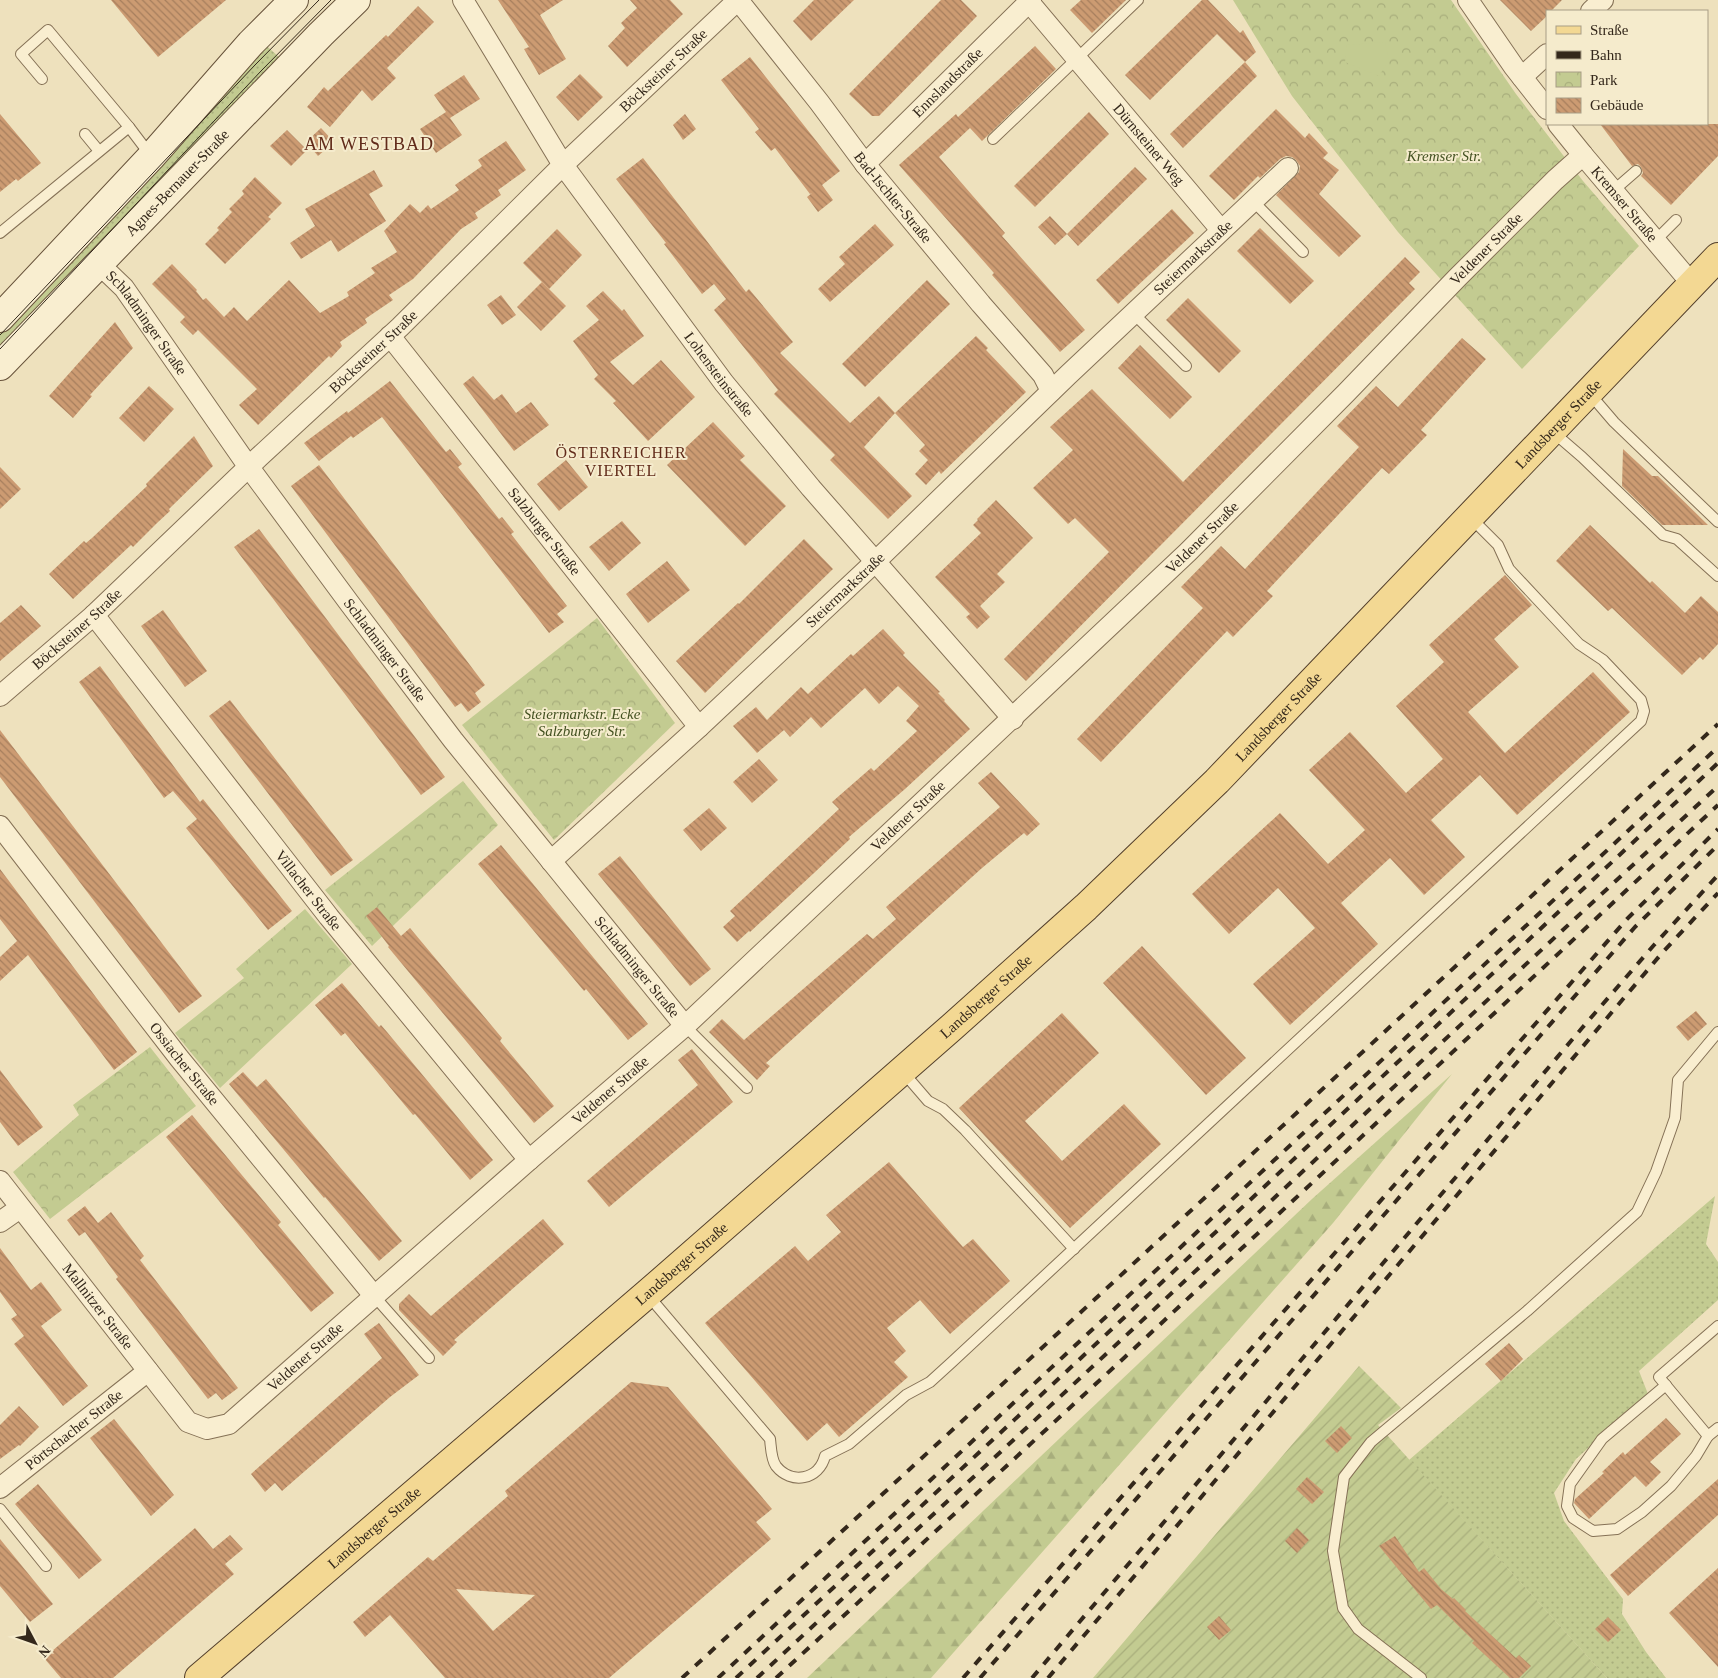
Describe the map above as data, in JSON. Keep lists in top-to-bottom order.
{
  "streets": {
    "main road": ["Agnes-Bernauer-Straße", "Landsberger Straße"],
    "street": [
      "Böcksteiner Straße",
      "Ennslandstraße",
      "Dürnsteiner Weg",
      "Bad-Ischler-Straße",
      "Kremser Straße",
      "Veldener Straße",
      "Steiermarkstraße",
      "Schladminger Straße",
      "Lohensteinstraße",
      "Salzburger Straße",
      "Villacher Straße",
      "Ossiacher Straße",
      "Mallnitzer Straße",
      "Pörtschacher Straße"
    ]
  },
  "crossings": [
    ["Böcksteiner Straße", "Bad-Ischler-Straße"],
    ["Böcksteiner Straße", "Schladminger Straße"],
    ["Böcksteiner Straße", "Lohensteinstraße"],
    ["Böcksteiner Straße", "Salzburger Straße"],
    ["Böcksteiner Straße", "Villacher Straße"],
    ["Ennslandstraße", "Dürnsteiner Weg"],
    ["Ennslandstraße", "Bad-Ischler-Straße"],
    ["Dürnsteiner Weg", "Steiermarkstraße"],
    ["Agnes-Bernauer-Straße", "Schladminger Straße"],
    ["Bad-Ischler-Straße", "Steiermarkstraße"],
    ["Kremser Straße", "Veldener Straße"],
    ["Kremser Straße", "Landsberger Straße"],
    ["Veldener Straße", "Schladminger Straße"],
    ["Veldener Straße", "Lohensteinstraße"],
    ["Veldener Straße", "Villacher Straße"],
    ["Veldener Straße", "Ossiacher Straße"],
    ["Veldener Straße", "Mallnitzer Straße"],
    ["Steiermarkstraße", "Schladminger Straße"],
    ["Steiermarkstraße", "Lohensteinstraße"],
    ["Steiermarkstraße", "Salzburger Straße"],
    ["Mallnitzer Straße", "Pörtschacher Straße"]
  ],
  "districts": ["AM WESTBAD", "ÖSTERREICHER VIERTEL"],
  "parks": ["Kremser Str.", "Steiermarkstr. Ecke Salzburger Str."],
  "legend": [
    "Straße",
    "Bahn",
    "Park",
    "Gebäude"
  ],
  "north": "bottom right"
}
